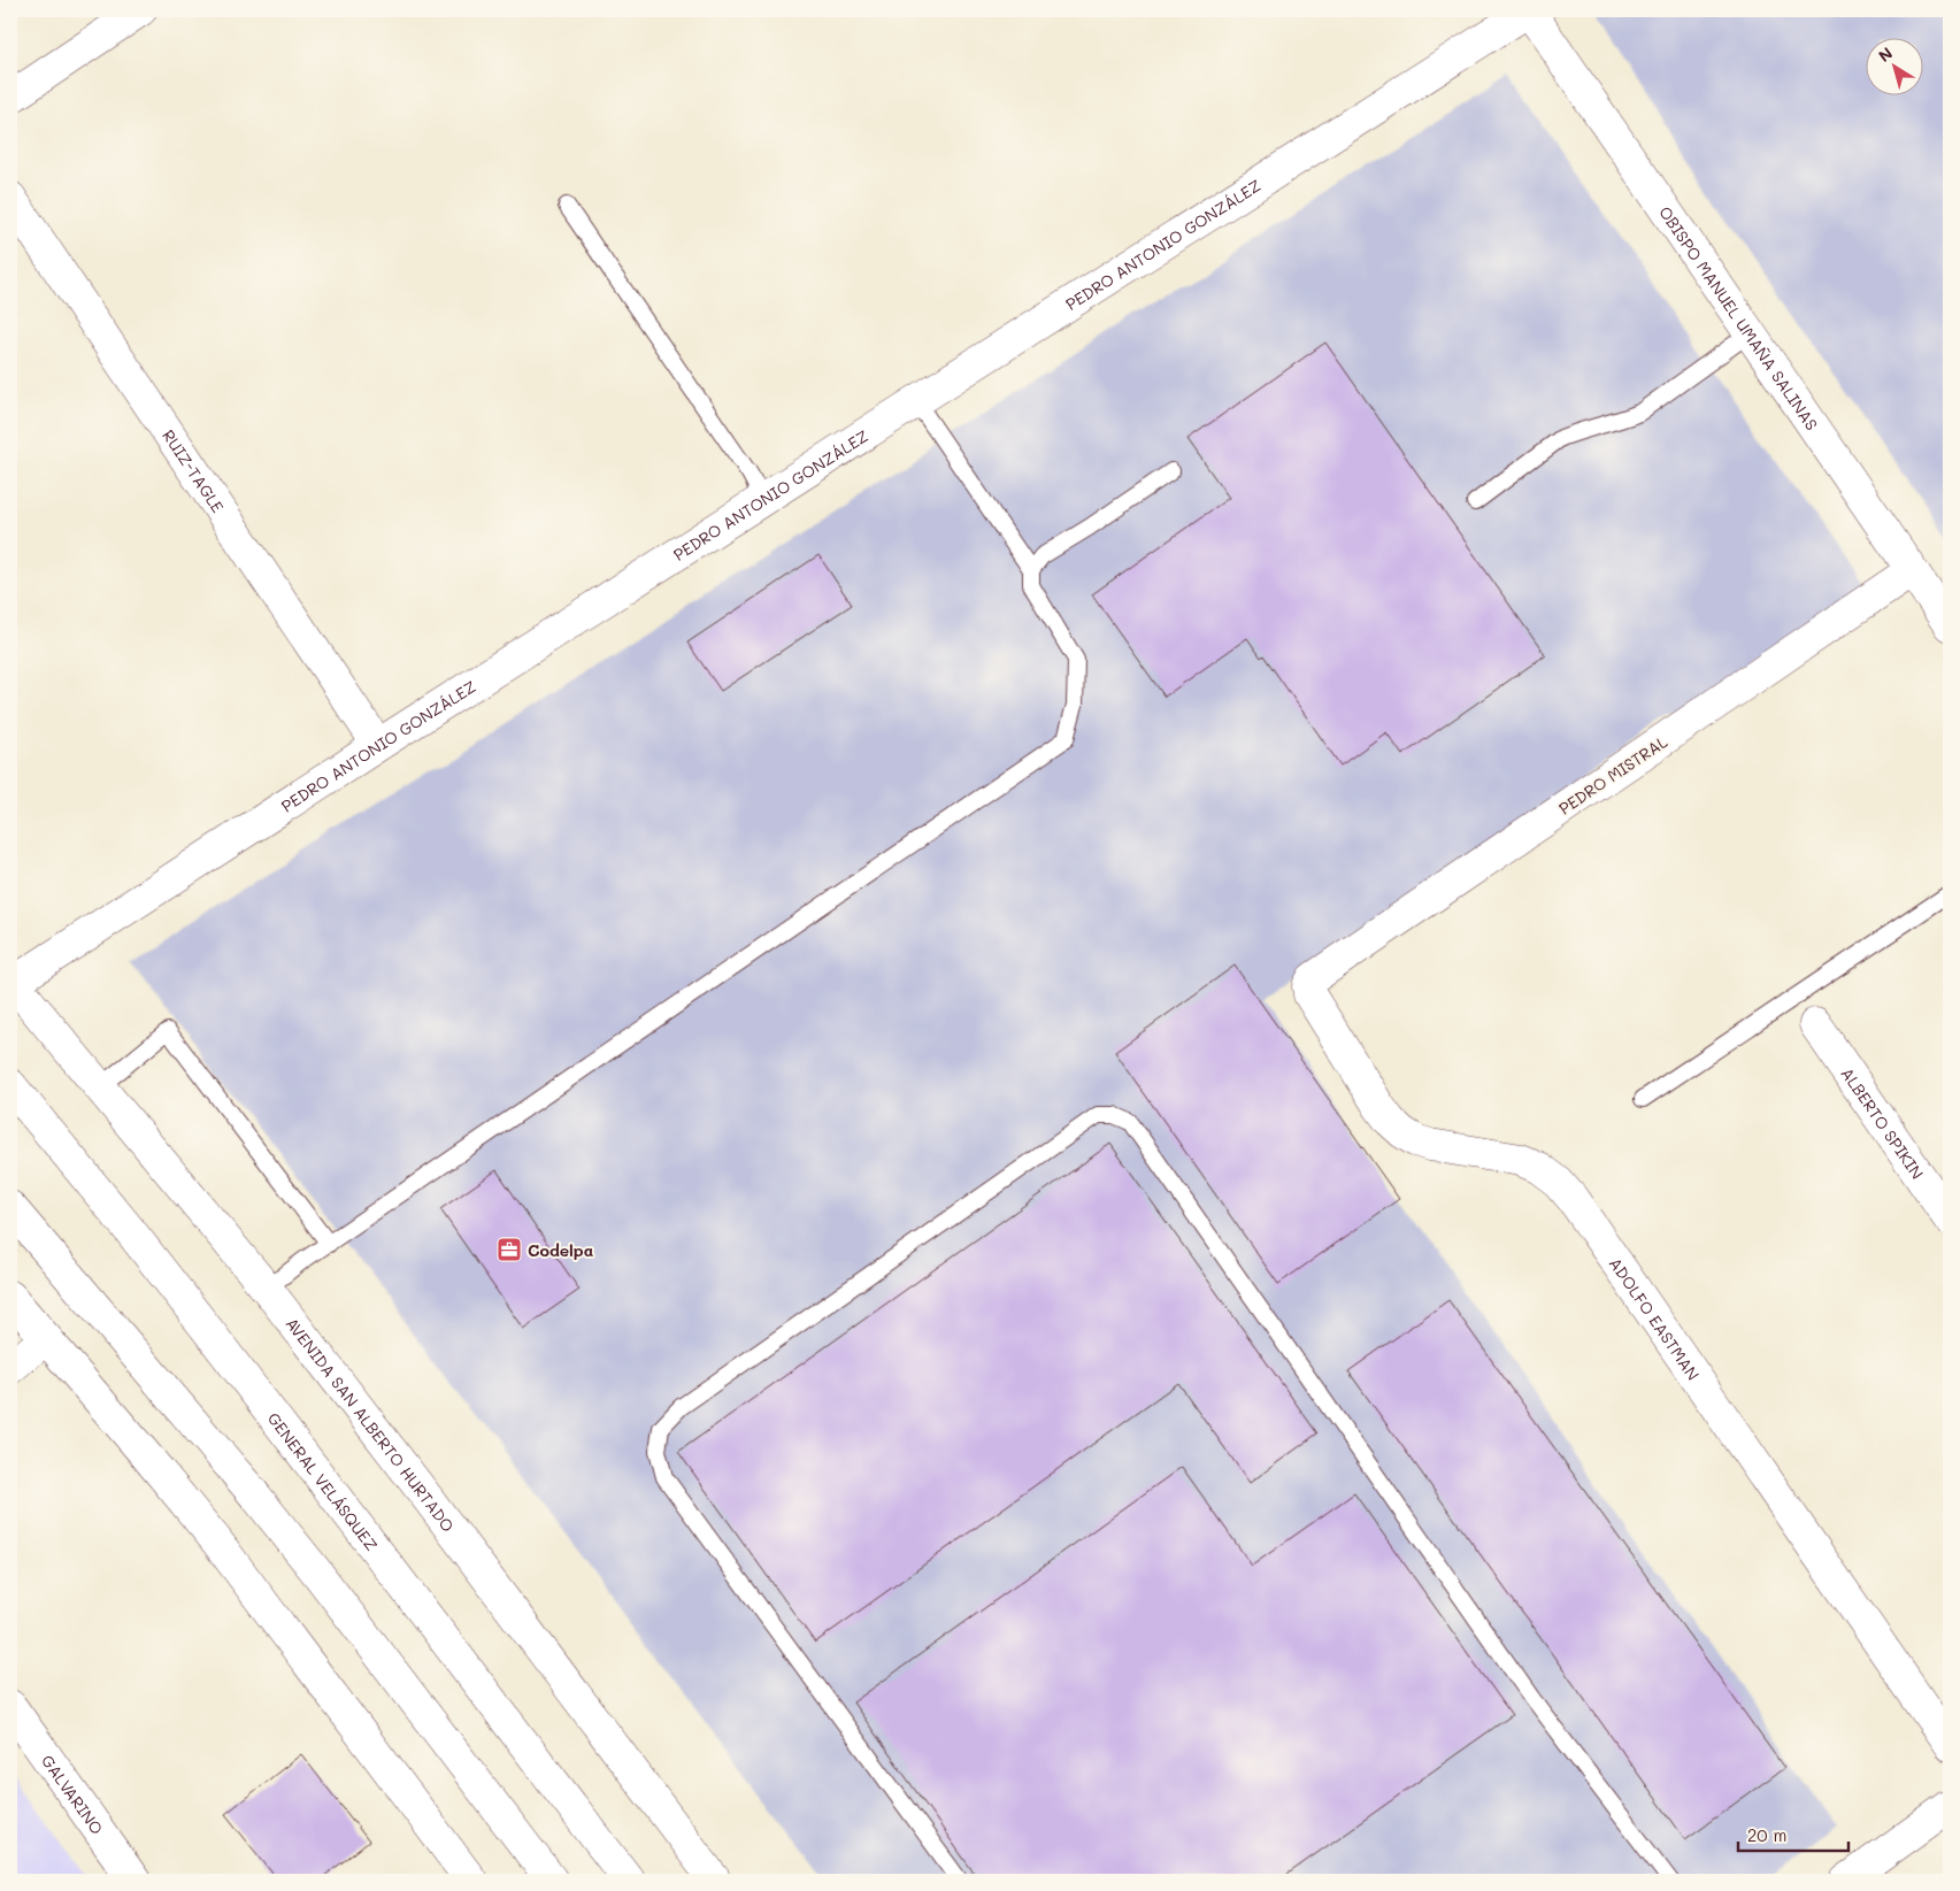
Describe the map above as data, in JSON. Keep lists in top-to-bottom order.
{
  "streets": {
    "main road": [
      "PEDRO ANTONIO GONZÁLEZ",
      "OBISPO MANUEL UMAÑA SALINAS",
      "RUIZ-TAGLE",
      "PEDRO MISTRAL",
      "ALBERTO SPIKIN",
      "ADOLFO EASTMAN",
      "AVENIDA SAN ALBERTO HURTADO",
      "GENERAL VELÁSQUEZ",
      "GALVARINO"
    ]
  },
  "crossings": [
    ["PEDRO ANTONIO GONZÁLEZ", "OBISPO MANUEL UMAÑA SALINAS"],
    ["PEDRO ANTONIO GONZÁLEZ", "RUIZ-TAGLE"],
    ["PEDRO ANTONIO GONZÁLEZ", "AVENIDA SAN ALBERTO HURTADO"],
    ["OBISPO MANUEL UMAÑA SALINAS", "PEDRO MISTRAL"],
    ["PEDRO MISTRAL", "ADOLFO EASTMAN"]
  ],
  "places": {
    "office": ["Codelpa"]
  },
  "scale_bar": "20 m",
  "north": "top left"
}
